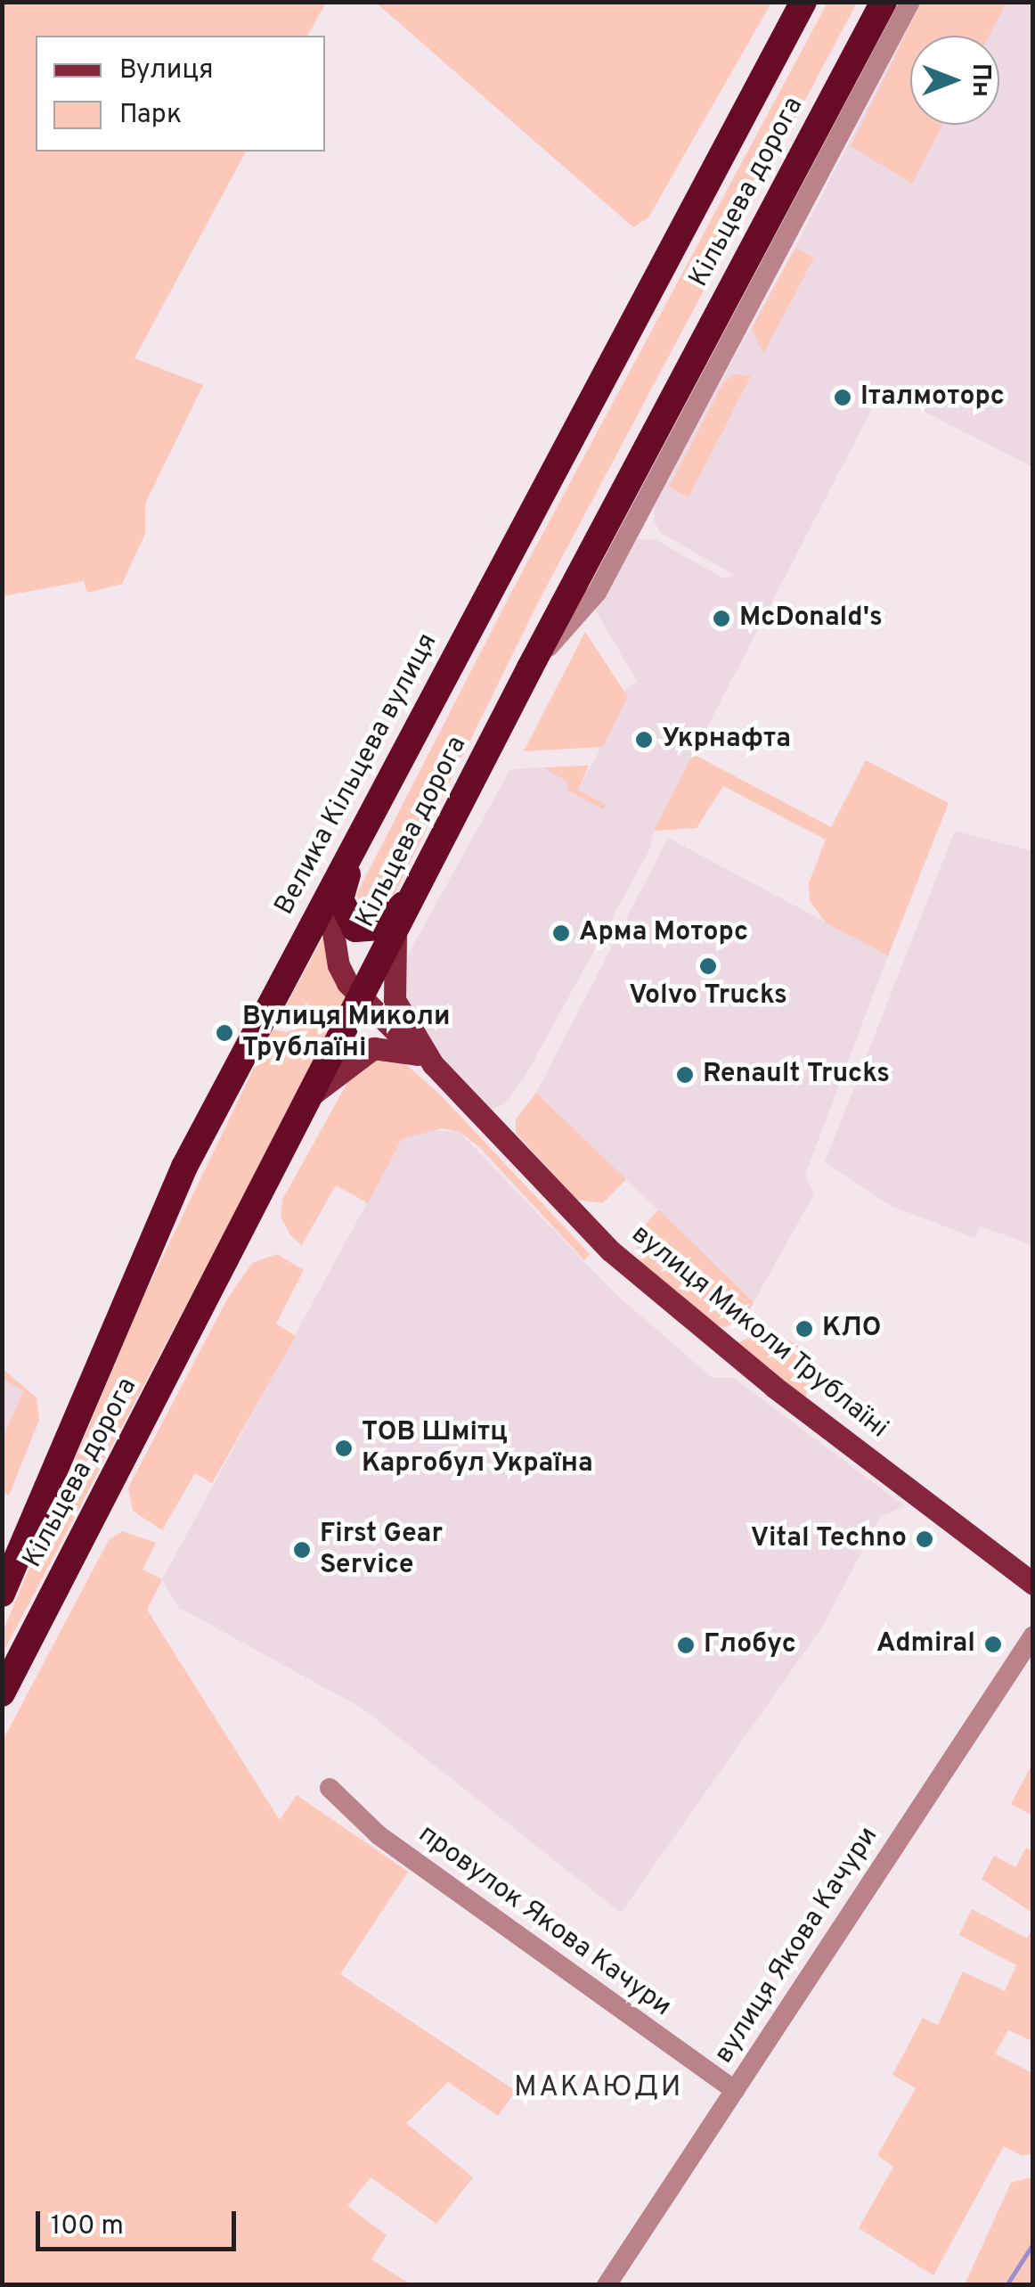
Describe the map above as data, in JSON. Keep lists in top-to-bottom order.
{
  "streets": {
    "highway": ["Кільцева дорога", "Велика Кільцева вулиця"],
    "main road": ["вулиця Миколи Трублаїні"],
    "street": ["провулок Якова Качури", "вулиця Якова Качури"]
  },
  "crossings": [
    ["Кільцева дорога", "вулиця Миколи Трублаїні"],
    ["провулок Якова Качури", "вулиця Якова Качури"]
  ],
  "districts": ["МАКАЮДИ"],
  "places": [
    "Італмоторс",
    "McDonald's",
    "Укрнафта",
    "Арма Моторс",
    "Volvo Trucks",
    "Вулиця Миколи Трублаїні",
    "Renault Trucks",
    "КЛО",
    "ТОВ Шмітц Каргобул Україна",
    "Vital Techno",
    "First Gear Service",
    "Admiral",
    "Глобус"
  ],
  "legend": ["Вулиця", "Парк"],
  "scale_bar": "100 m",
  "north": "right"
}
